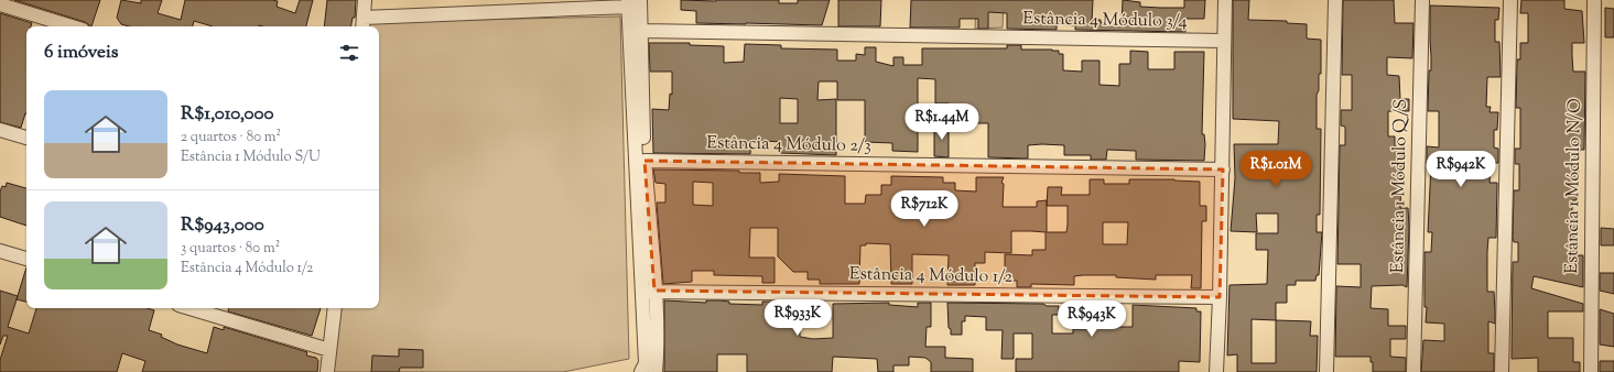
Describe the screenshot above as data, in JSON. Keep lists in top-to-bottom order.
{
  "streets": {
    "street": [
      "Estância 4 Módulo 3/4",
      "Estância 4 Módulo 2/3",
      "Estância 1 Módulo Q/S",
      "Estância 1 Módulo N/O",
      "Estância 4 Módulo 1/2"
    ]
  },
  "page": {
    "heading": "6 imóveis",
    "list": [
      {
        "name": "R$1,010,000",
        "note": "2 quartos · 80 m² · Estância 1 Módulo S/U"
      },
      {
        "name": "R$943,000",
        "note": "3 quartos · 80 m² · Estância 4 Módulo 1/2"
      }
    ],
    "price": [
      "R$1.44M",
      "R$1.01M",
      "R$942K",
      "R$712K",
      "R$933K",
      "R$943K"
    ]
  }
}
